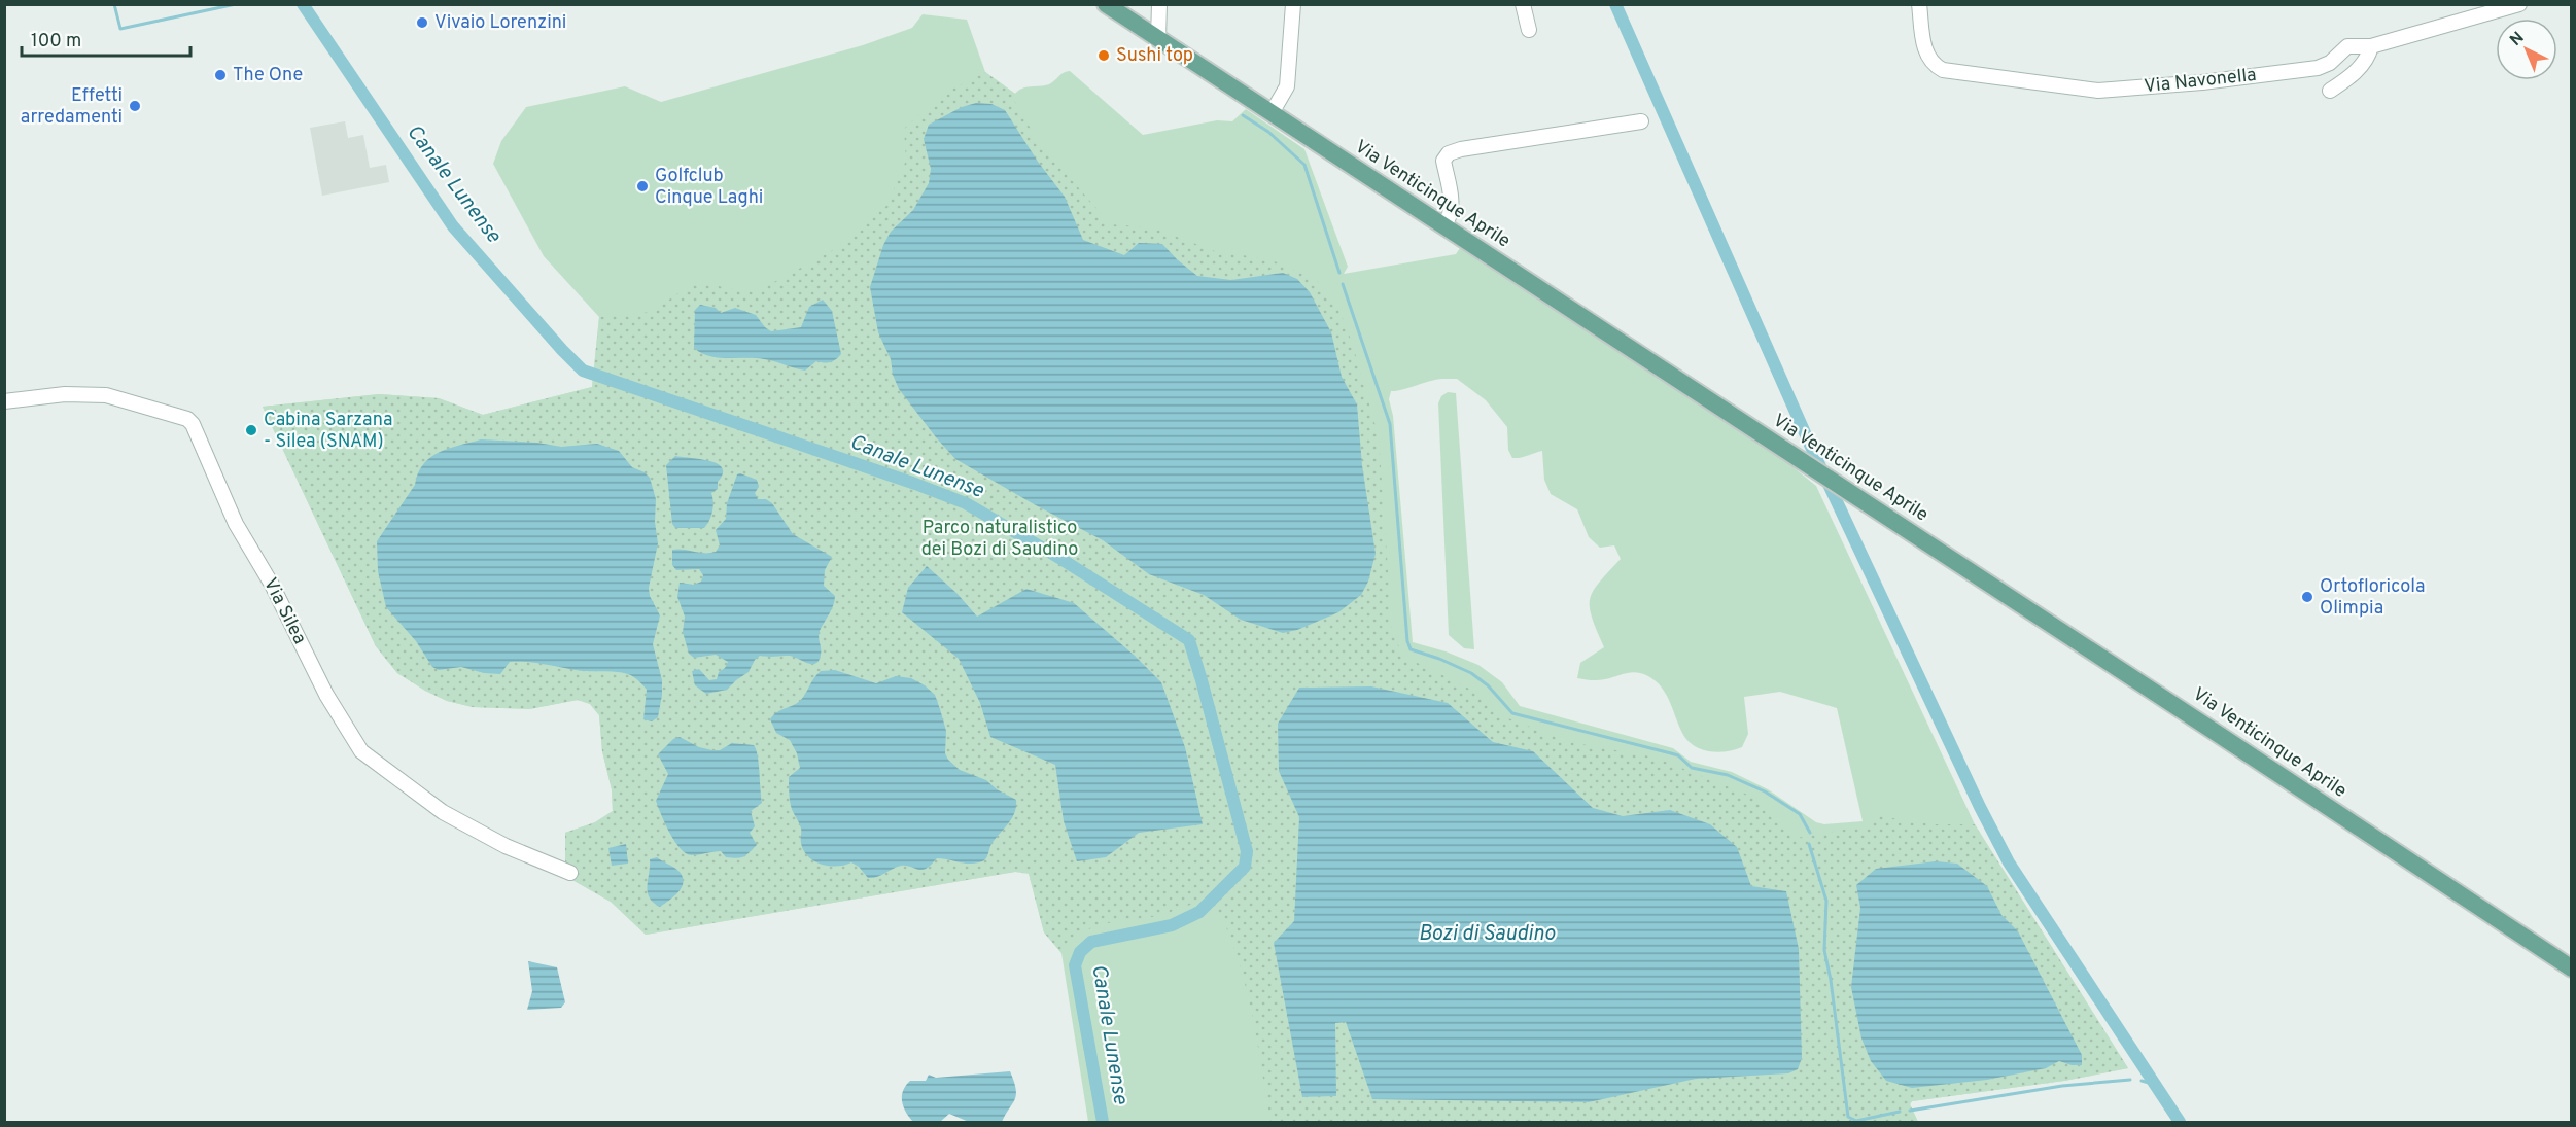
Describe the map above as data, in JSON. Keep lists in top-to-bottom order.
{
  "streets": {
    "main road": ["Via Venticinque Aprile"],
    "street": ["Via Navonella", "Via Silea"]
  },
  "water": ["Canale Lunense", "Bozi di Saudino"],
  "parks": ["Parco naturalistico dei Bozi di Saudino"],
  "places": [
    "Vivaio Lorenzini",
    "Sushi top",
    "The One",
    "Effetti arredamenti",
    "Golfclub Cinque Laghi",
    "Cabina Sarzana - Silea (SNAM)",
    "Ortofloricola Olimpia"
  ],
  "scale_bar": "100 m",
  "north": "top left"
}
